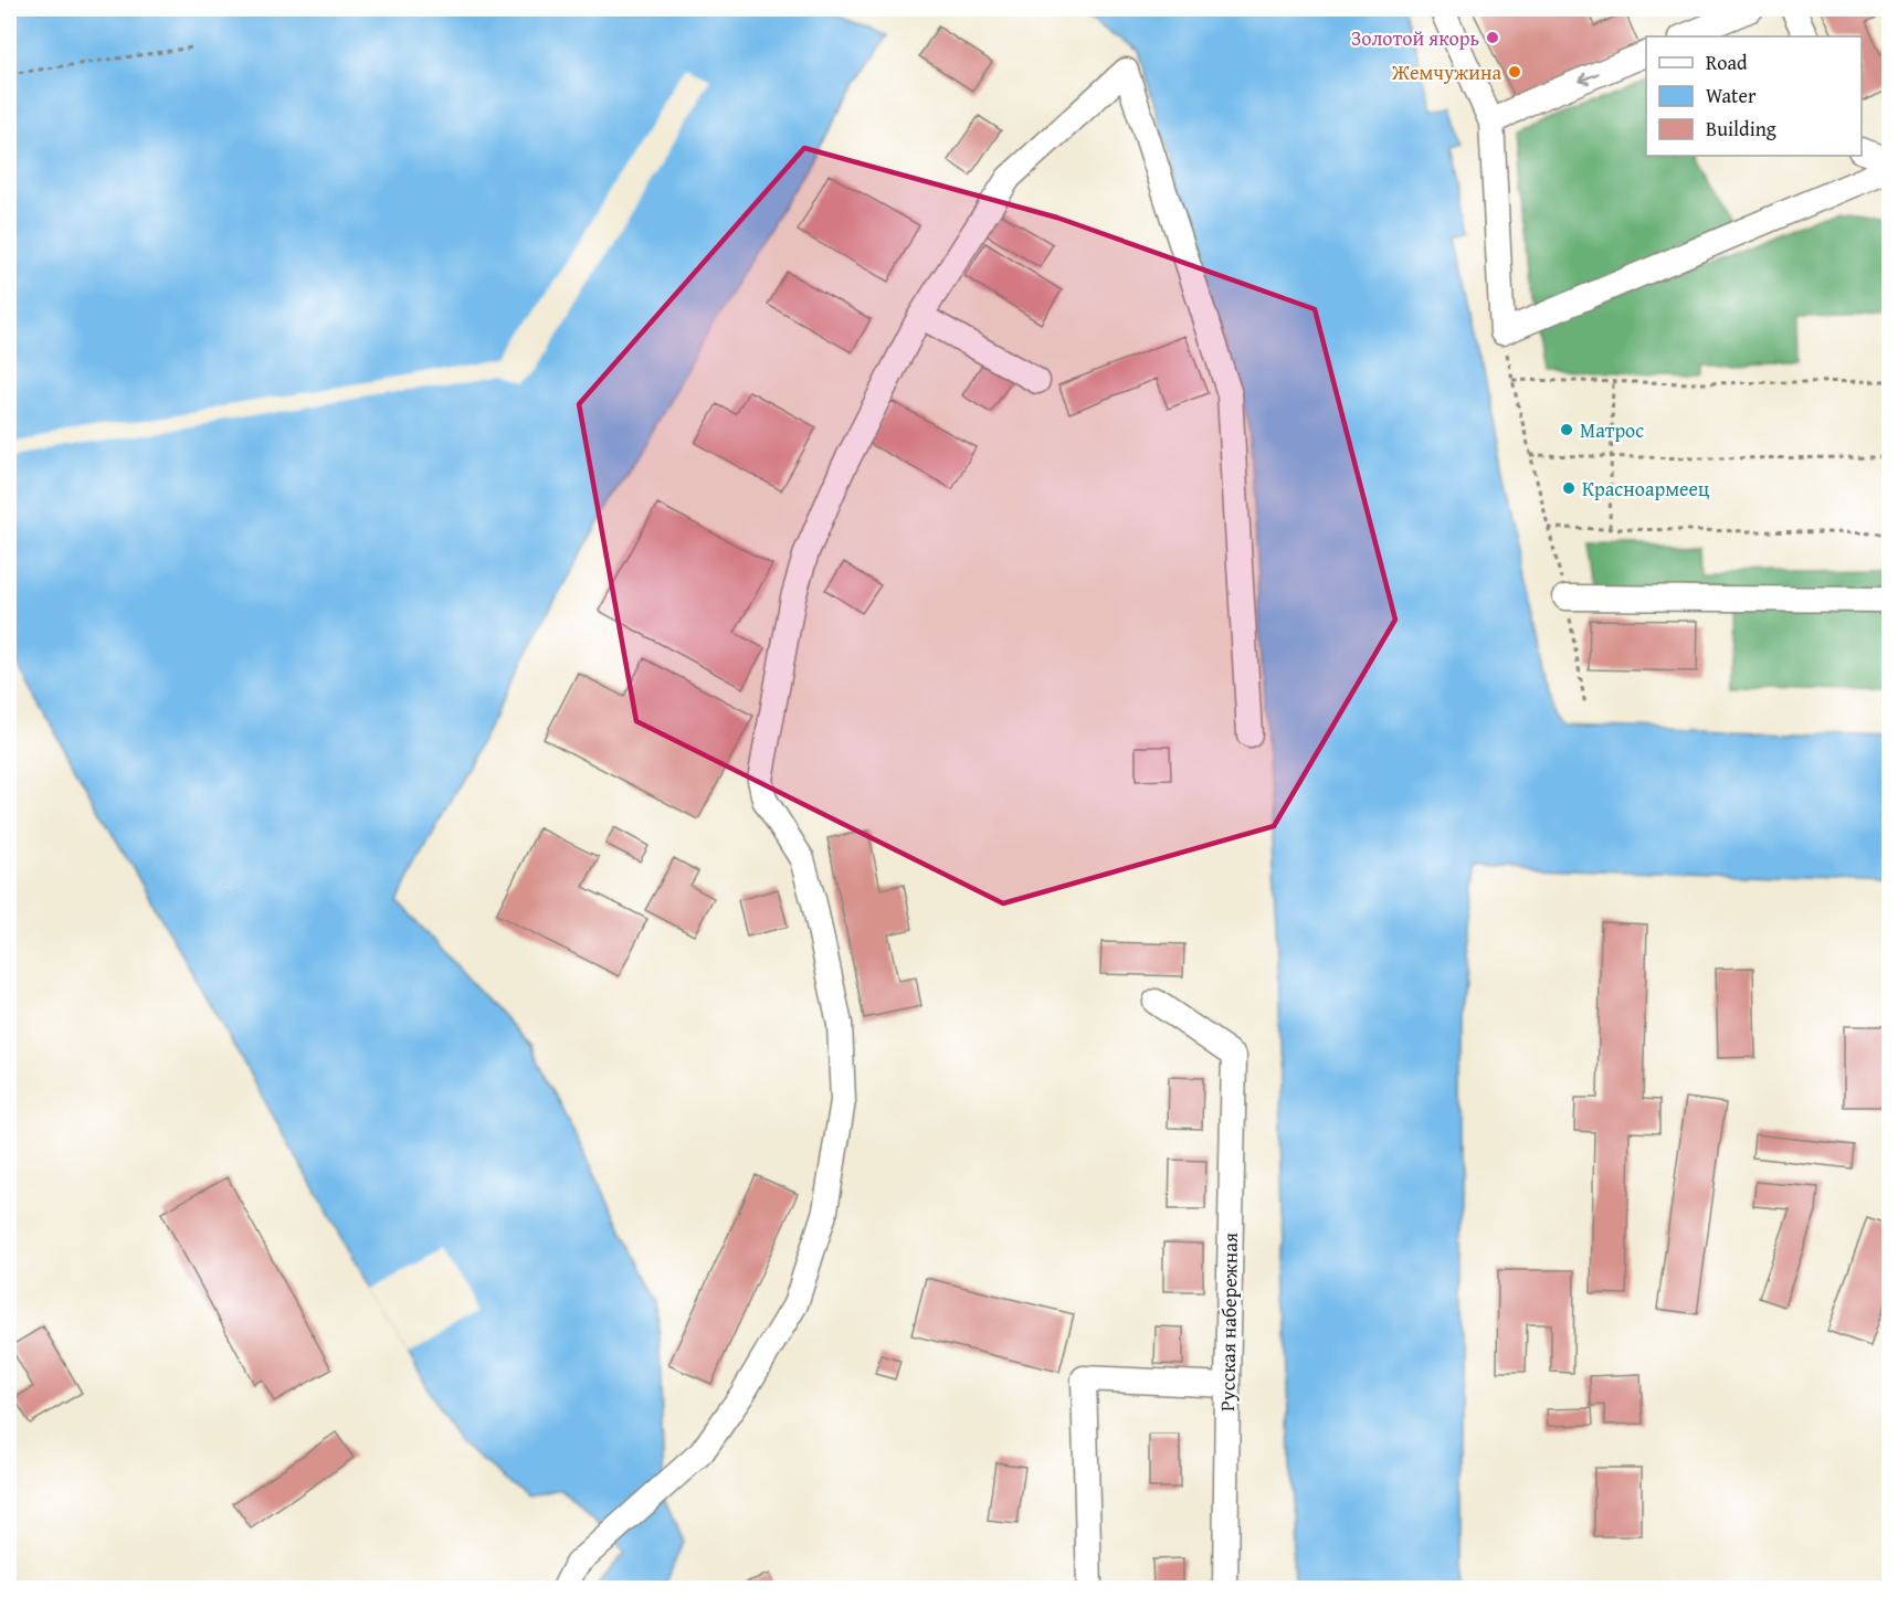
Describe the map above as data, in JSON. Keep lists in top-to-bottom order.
{
  "streets": {
    "street": ["Русская набережная"]
  },
  "places": [
    "Золотой якорь",
    "Жемчужина",
    "Матрос",
    "Красноармеец"
  ],
  "legend": ["Road", "Water", "Building"]
}
